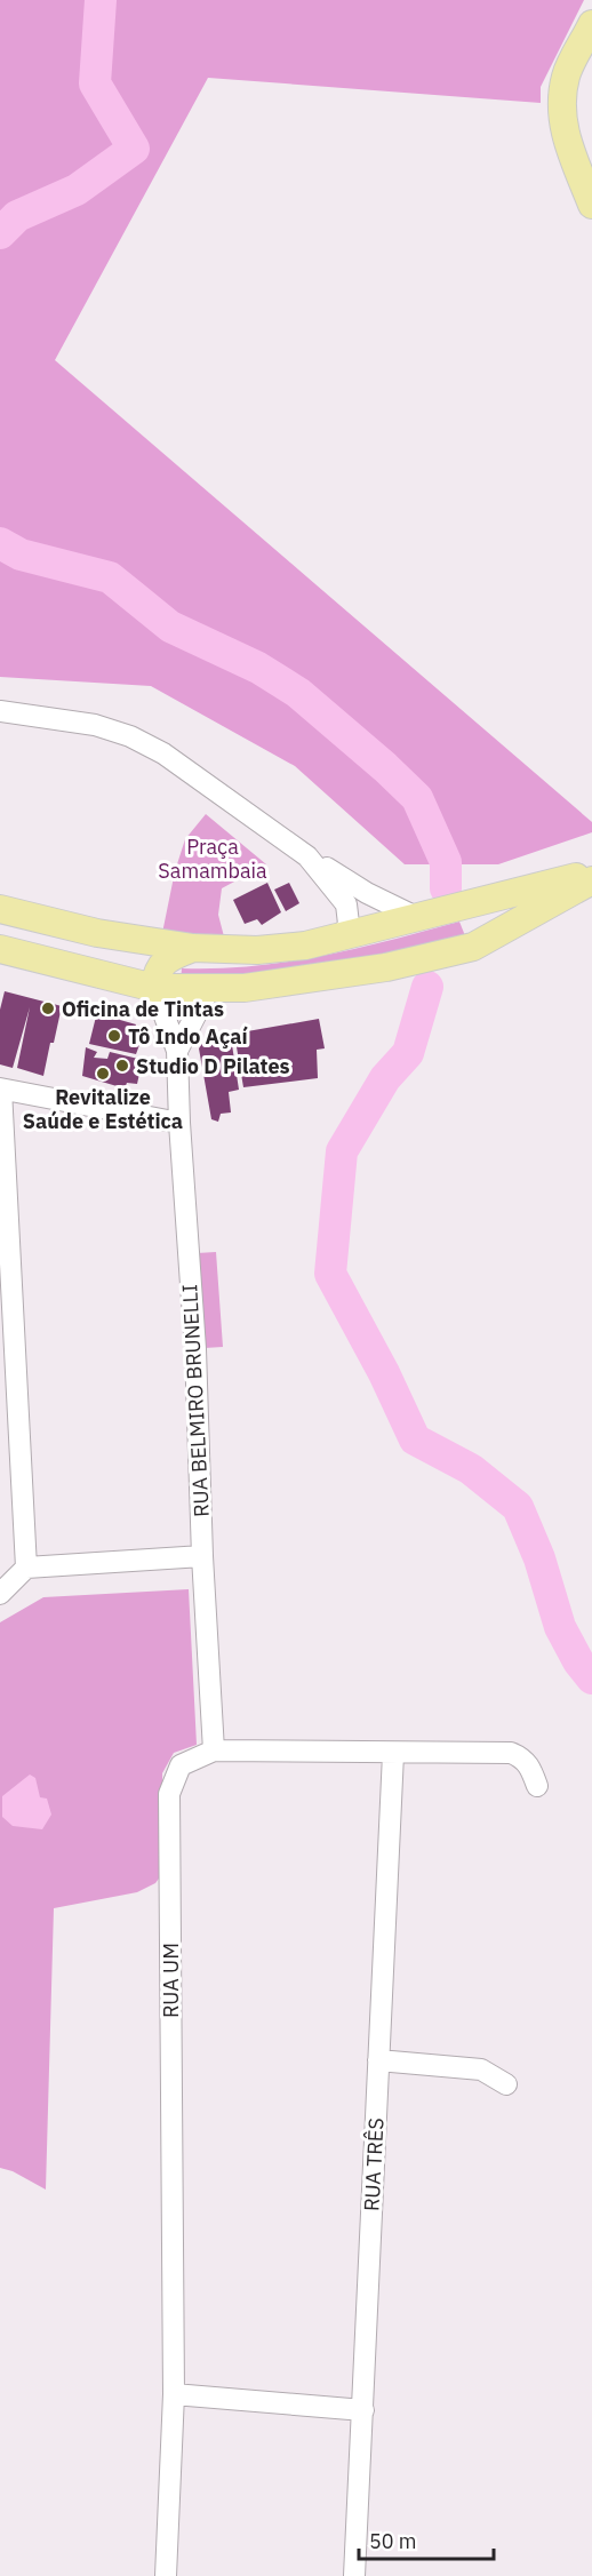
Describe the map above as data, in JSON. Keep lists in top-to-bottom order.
{
  "streets": {
    "street": ["RUA BELMIRO BRUNELLI", "RUA UM", "RUA TRÊS"]
  },
  "crossings": [
    ["RUA BELMIRO BRUNELLI", "RUA UM"],
    ["RUA UM", "RUA TRÊS"]
  ],
  "parks": ["Praça Samambaia"],
  "places": [
    "Oficina de Tintas",
    "Tô Indo Açaí",
    "Studio D Pilates",
    "Revitalize Saúde e Estética"
  ],
  "scale_bar": "50 m"
}
